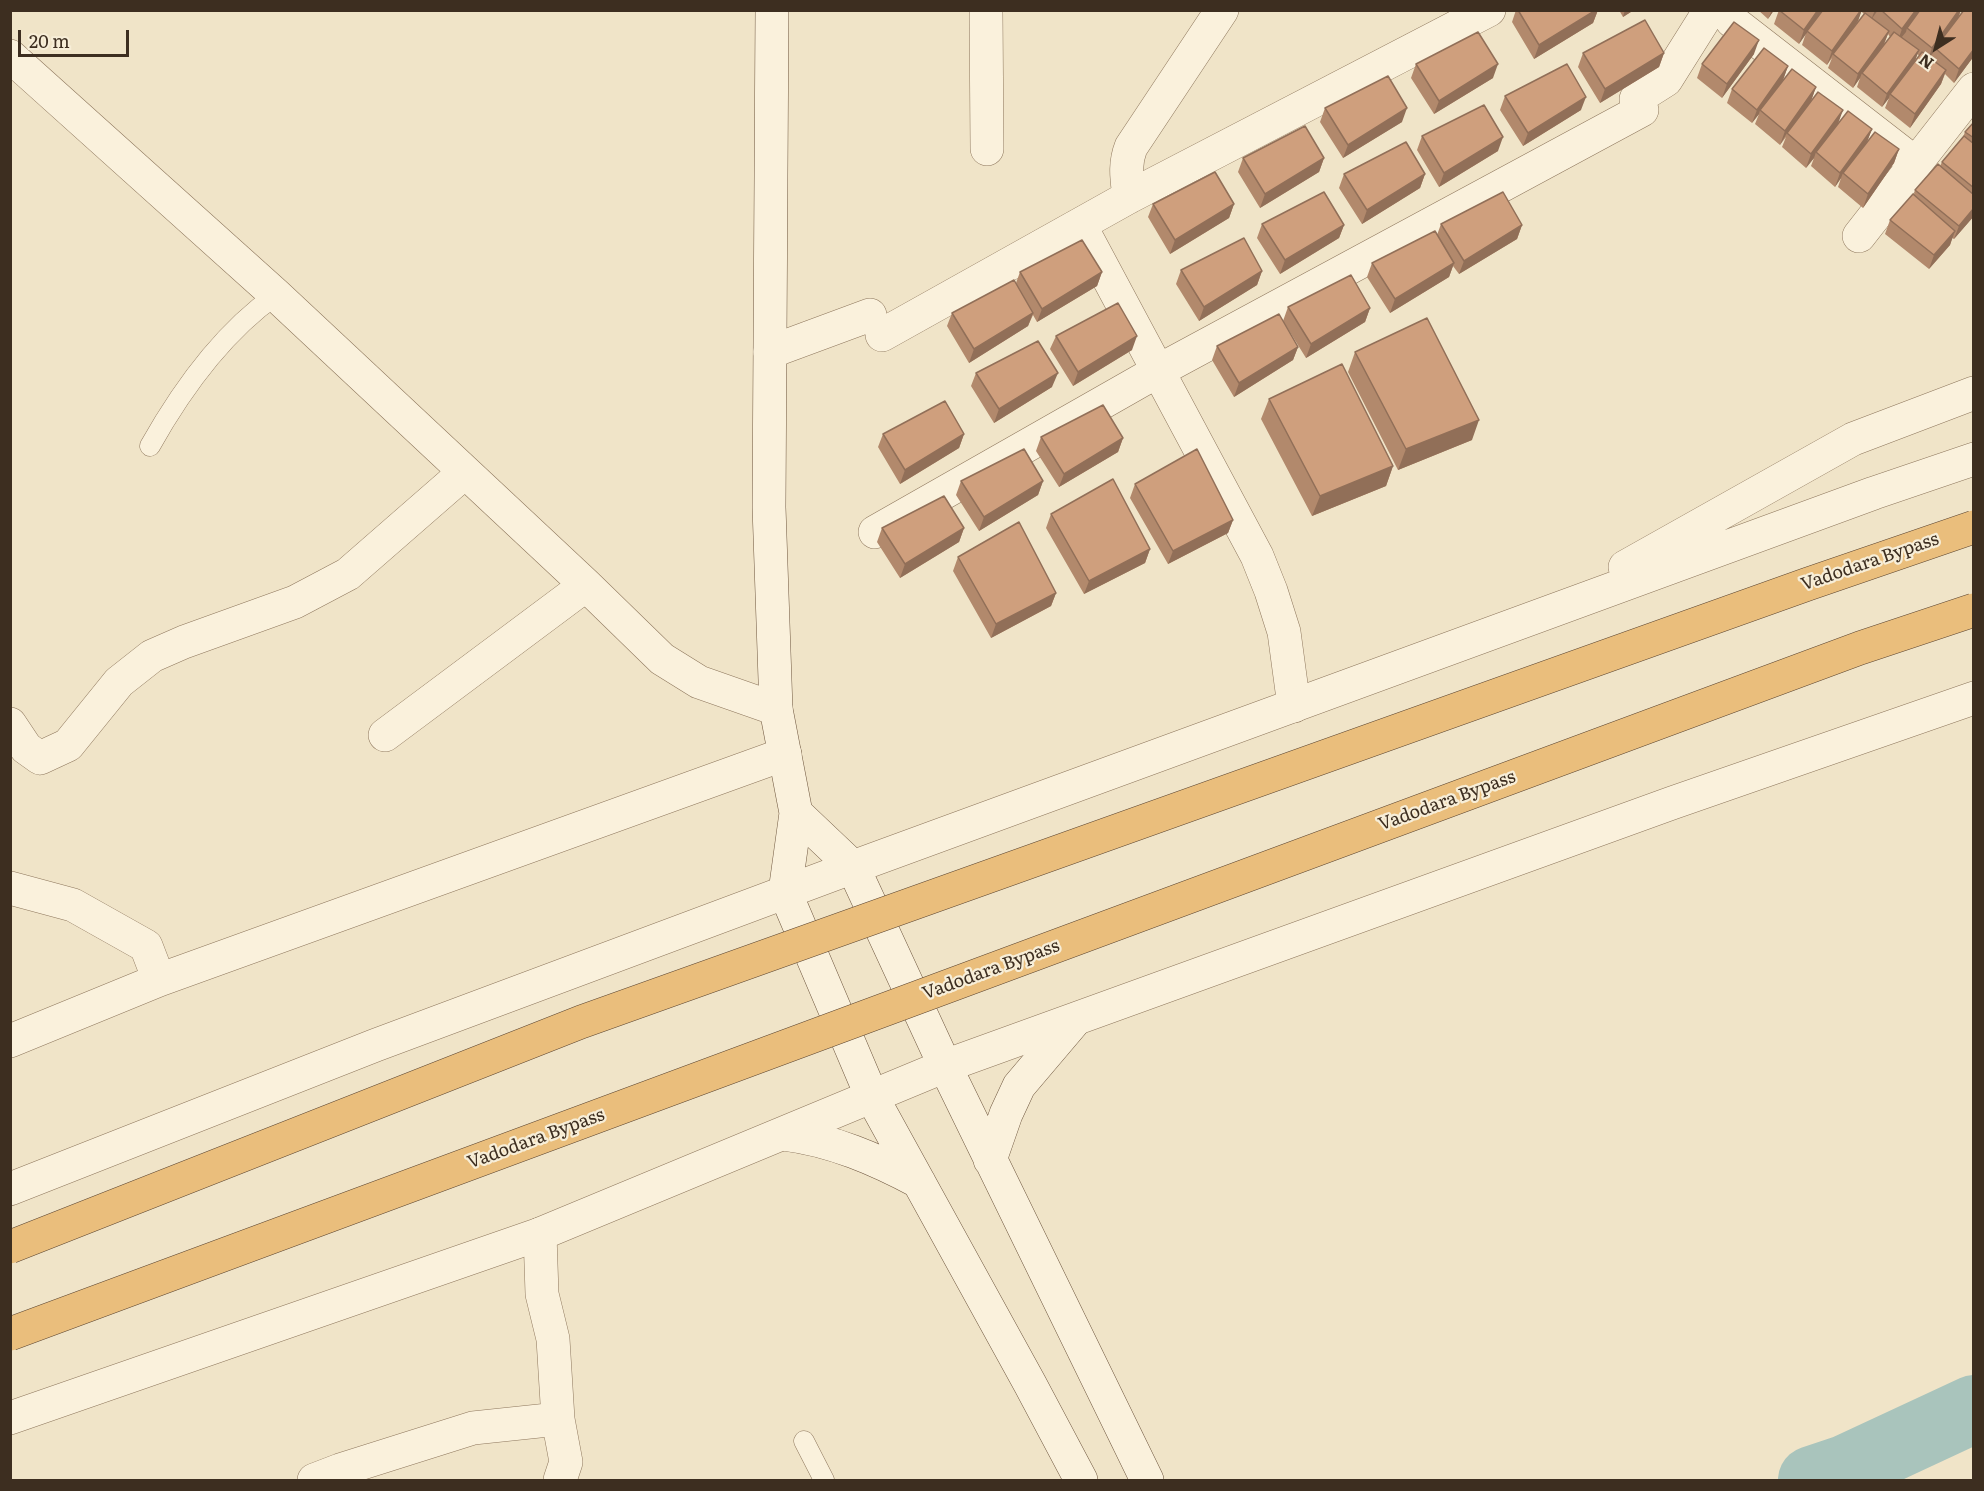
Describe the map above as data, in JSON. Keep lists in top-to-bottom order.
{
  "streets": {
    "highway": ["Vadodara Bypass"]
  },
  "scale_bar": "20 m",
  "north": "bottom left"
}
